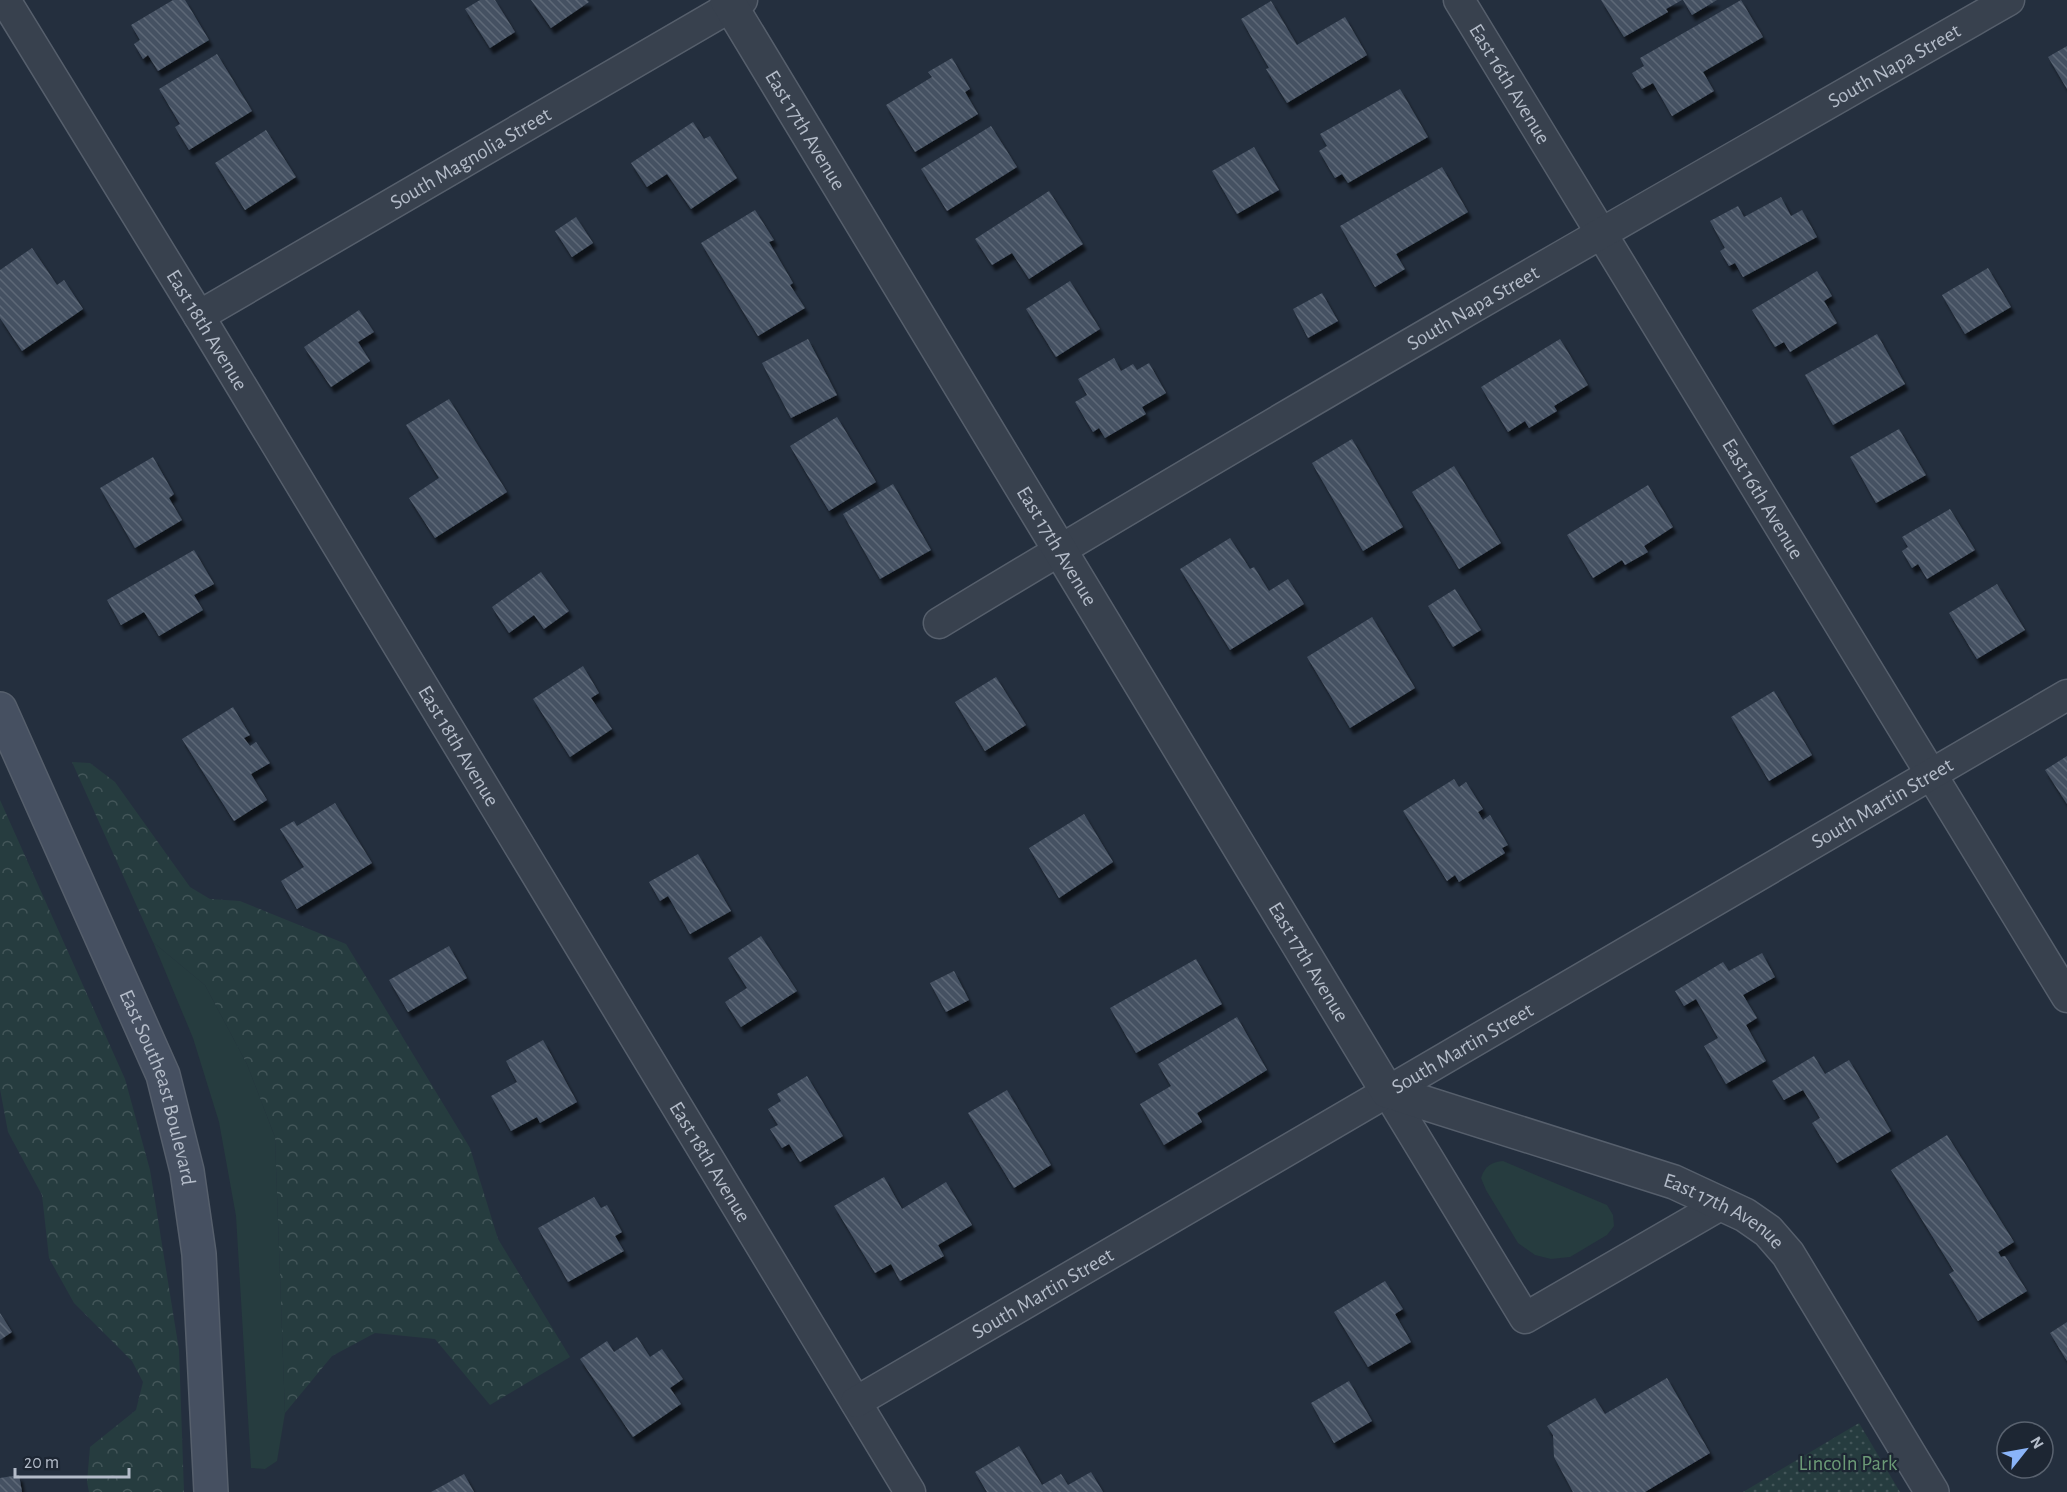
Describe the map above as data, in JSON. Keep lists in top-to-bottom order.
{
  "streets": {
    "main road": ["East Southeast Boulevard"],
    "street": [
      "South Napa Street",
      "East 16th Avenue",
      "East 17th Avenue",
      "South Magnolia Street",
      "East 18th Avenue",
      "South Martin Street"
    ]
  },
  "crossings": [
    ["South Napa Street", "East 16th Avenue"],
    ["South Napa Street", "East 17th Avenue"],
    ["East 16th Avenue", "South Martin Street"],
    ["East 17th Avenue", "South Magnolia Street"],
    ["East 17th Avenue", "South Martin Street"],
    ["South Magnolia Street", "East 18th Avenue"],
    ["East 18th Avenue", "South Martin Street"]
  ],
  "parks": ["Lincoln Park"],
  "scale_bar": "20 m",
  "north": "top right"
}
